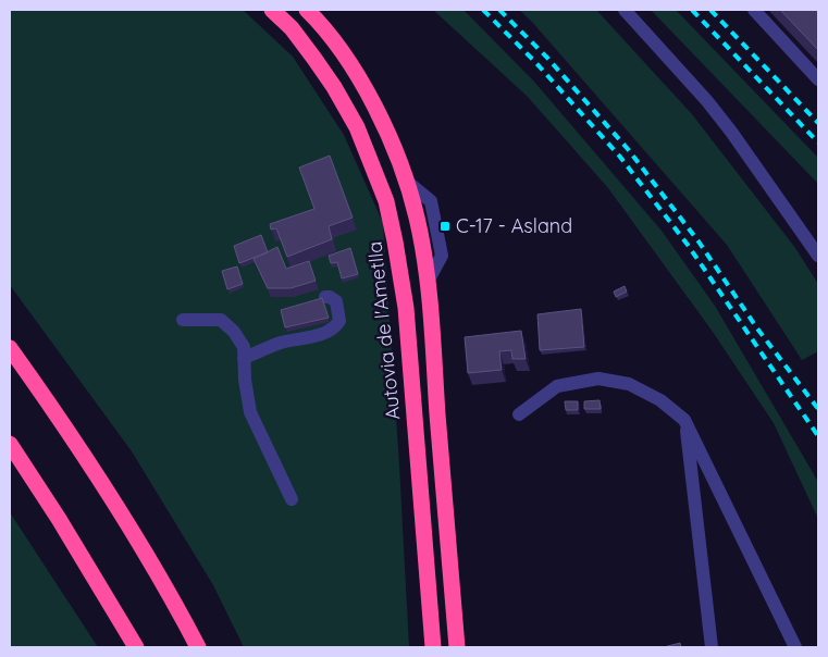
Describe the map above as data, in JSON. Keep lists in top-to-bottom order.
{
  "streets": {
    "highway": ["Autovia de l'Ametlla"]
  },
  "places": {
    "transit": ["C-17 - Asland"]
  }
}
